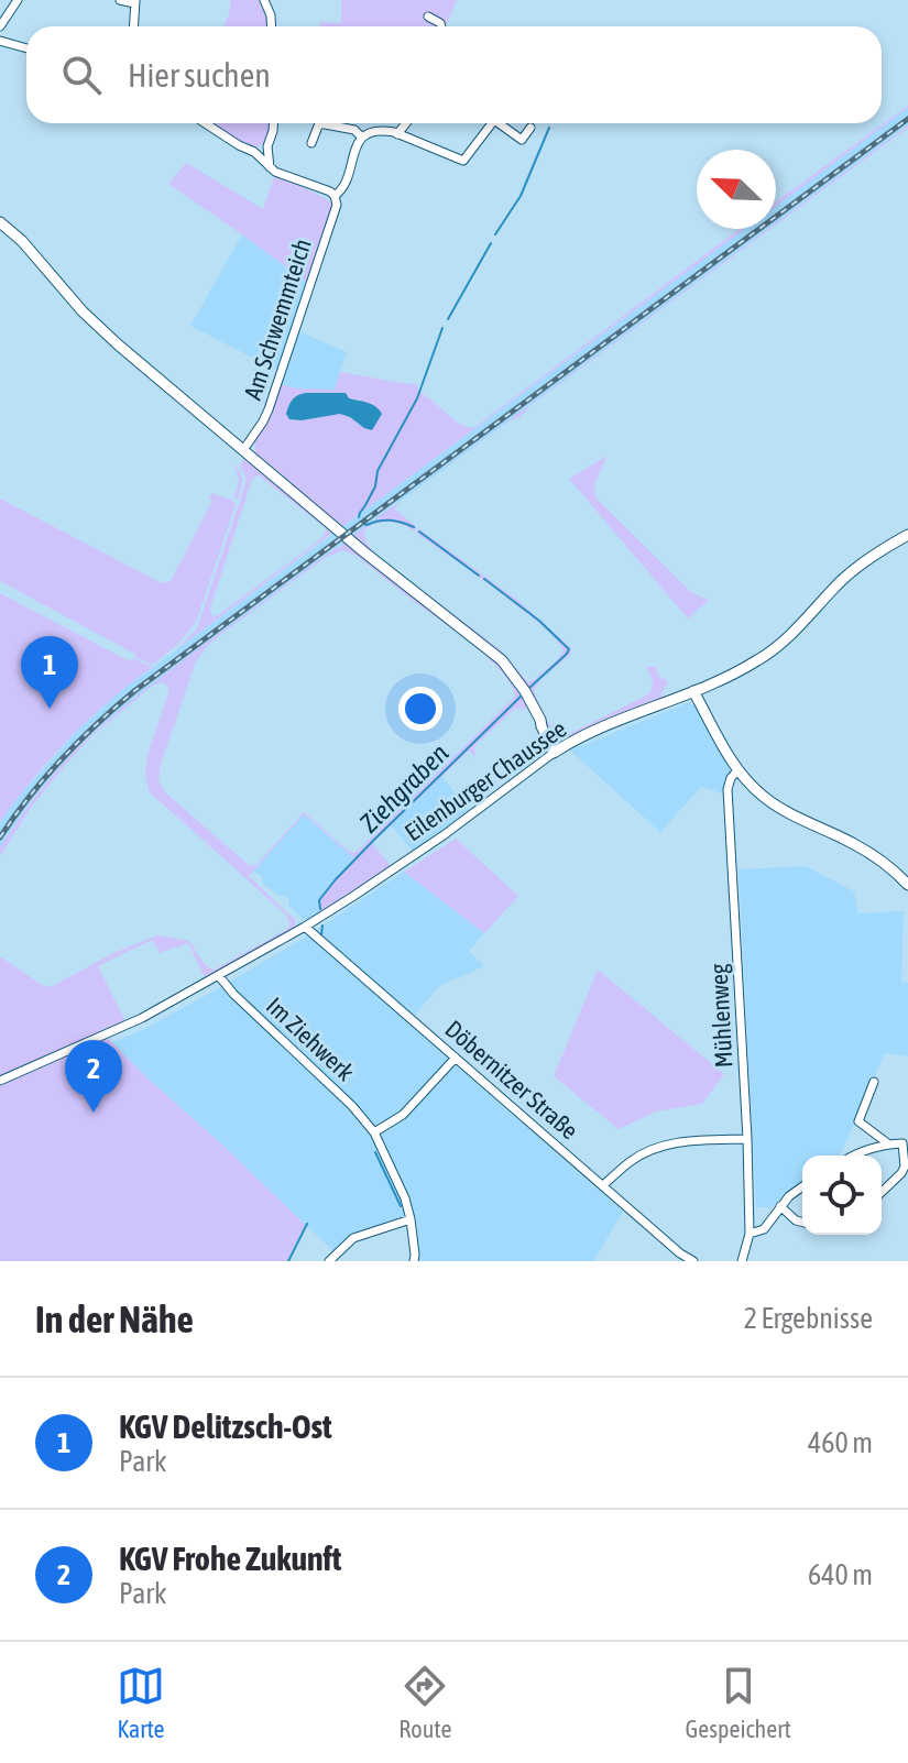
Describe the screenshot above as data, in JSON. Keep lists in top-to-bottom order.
{
  "streets": {
    "main road": ["Eilenburger Chaussee"],
    "street": [
      "Am Schwemmteich",
      "Mühlenweg",
      "Im Ziehwerk",
      "Döbernitzer Straße"
    ]
  },
  "crossings": [
    ["Eilenburger Chaussee", "Im Ziehwerk"],
    ["Eilenburger Chaussee", "Döbernitzer Straße"]
  ],
  "water": ["Ziehgraben"],
  "north": "top left",
  "page": {
    "search": "Hier suchen",
    "pins": ["1", "2"],
    "heading": ["In der Nähe", "2 Ergebnisse"],
    "list": [
      {
        "mark": "1",
        "name": "KGV Delitzsch-Ost",
        "note": "Park",
        "value": "460 m"
      },
      {
        "mark": "2",
        "name": "KGV Frohe Zukunft",
        "note": "Park",
        "value": "640 m"
      }
    ],
    "nav": ["Karte", "Route", "Gespeichert"]
  }
}
